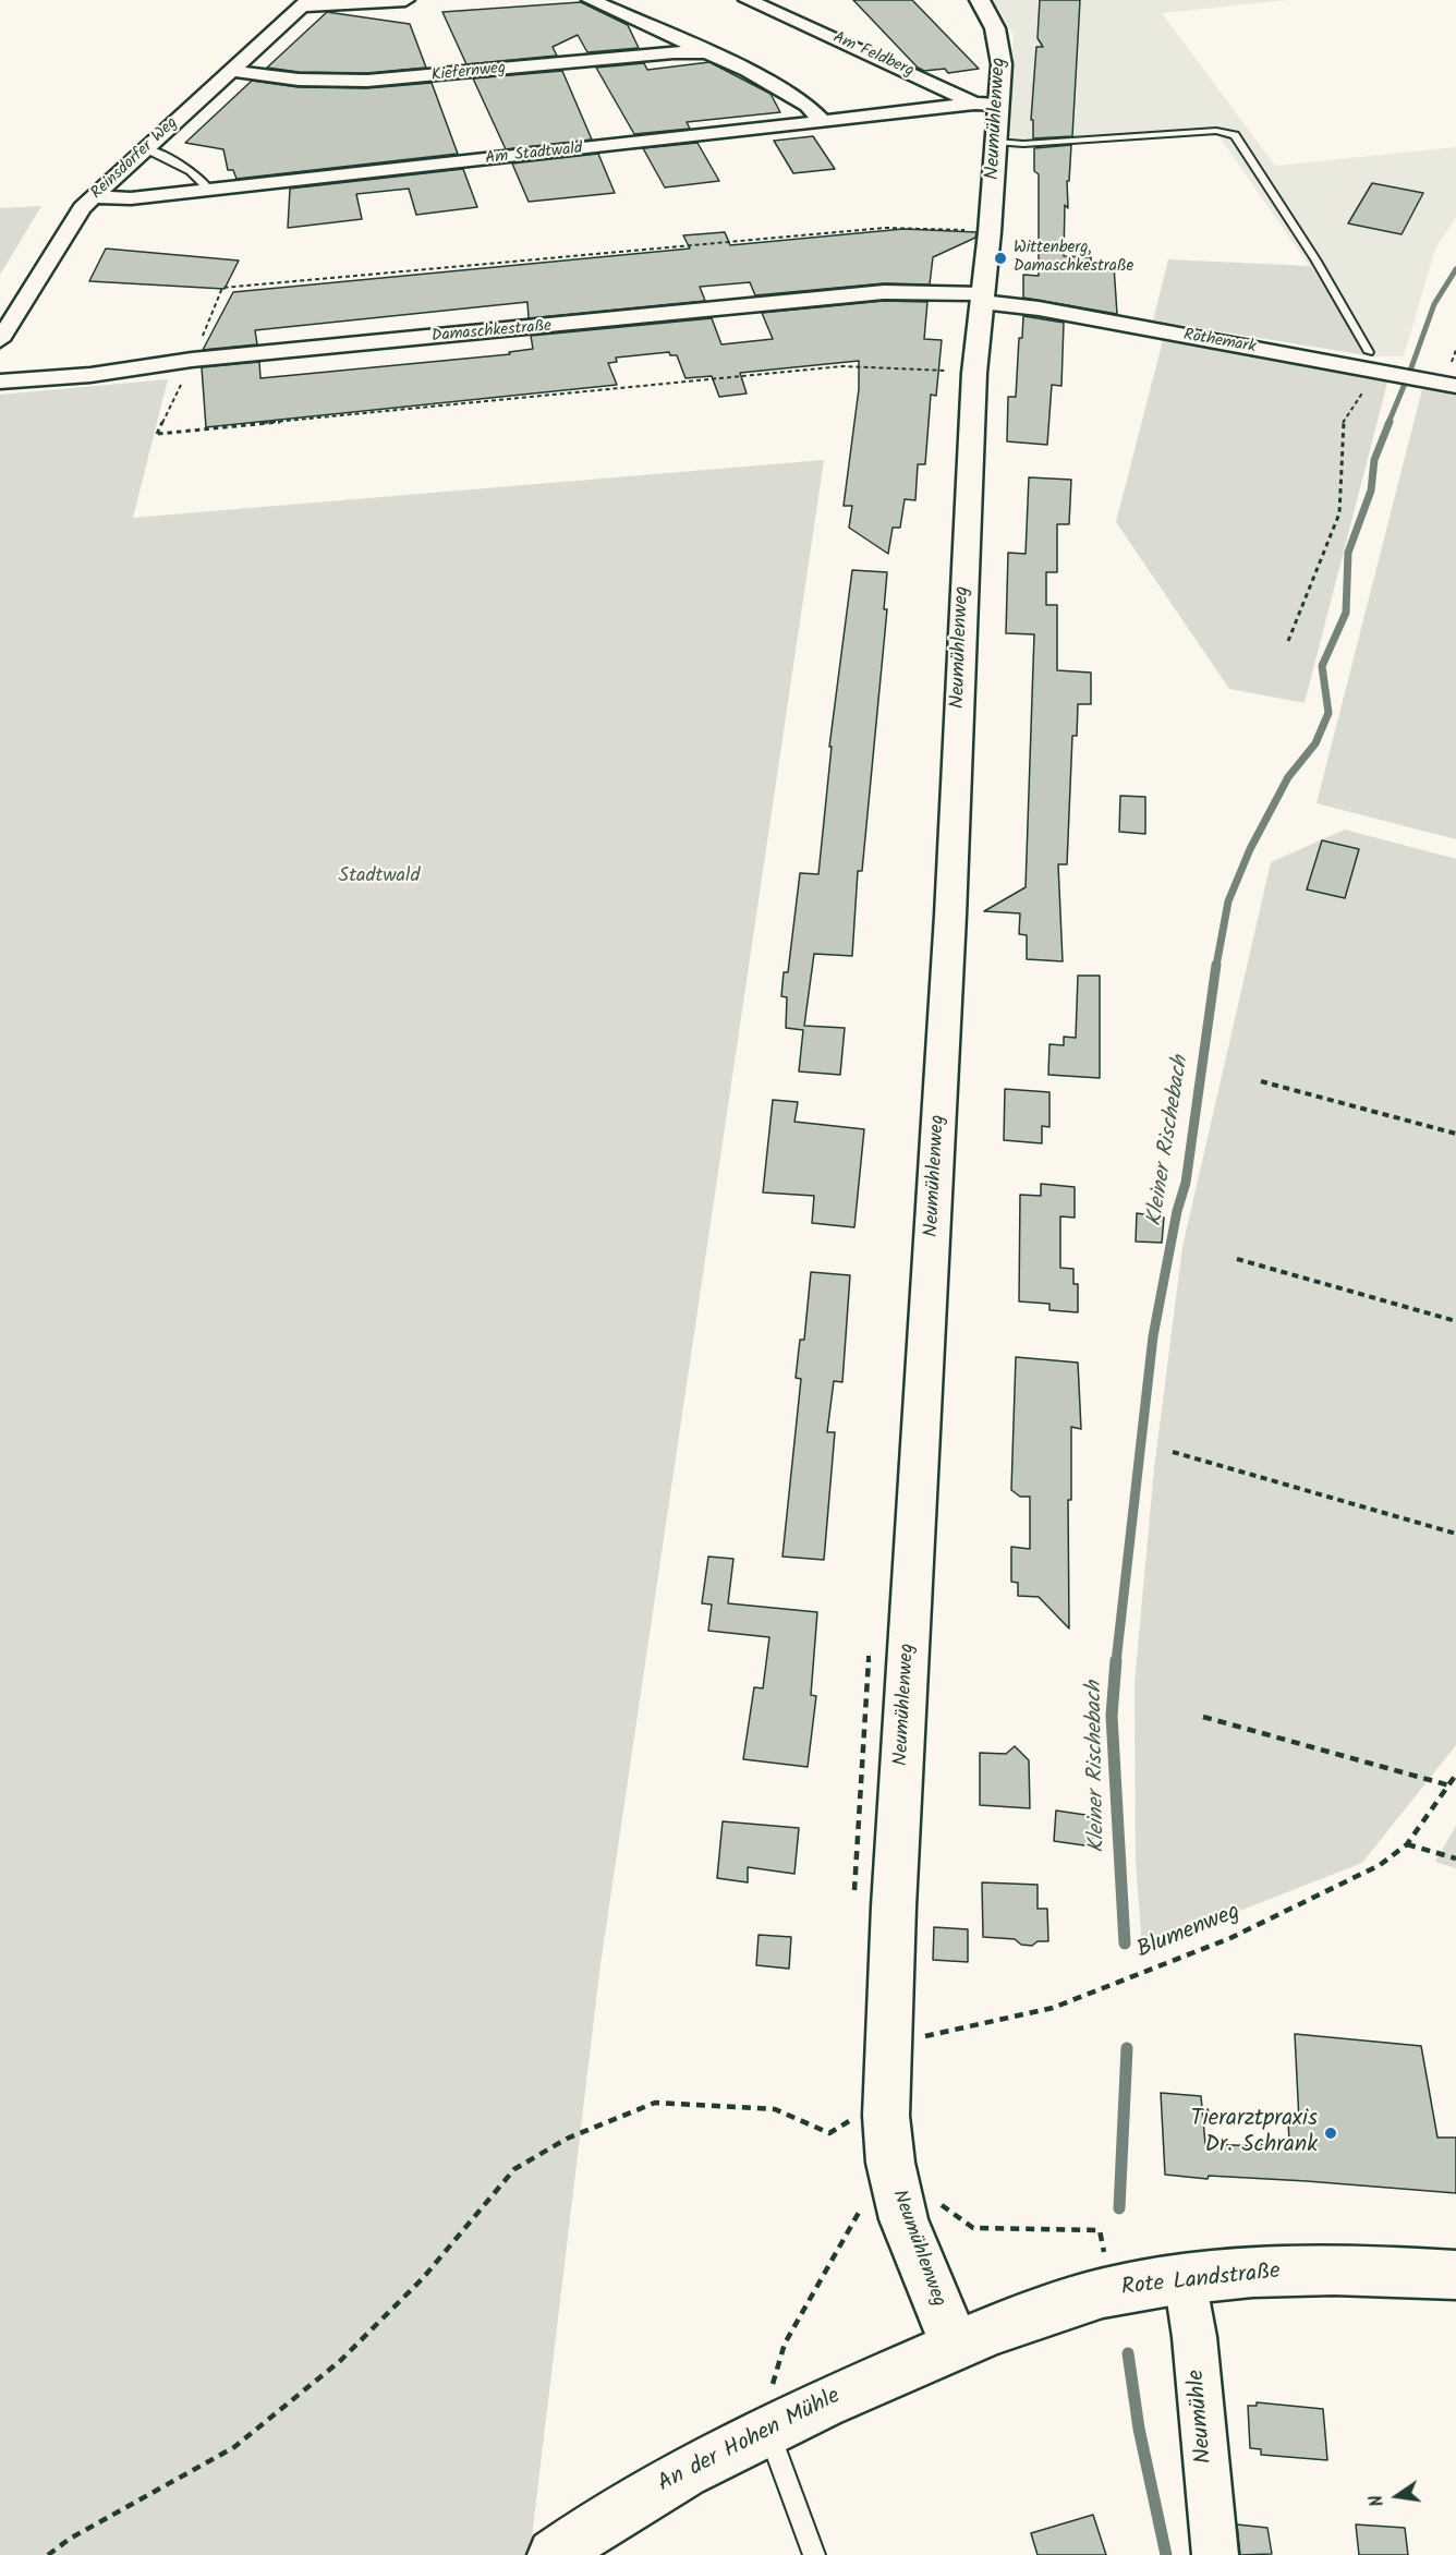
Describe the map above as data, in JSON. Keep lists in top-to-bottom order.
{
  "streets": {
    "street": [
      "Am Feldberg",
      "Kiefernweg",
      "Neumühlenweg",
      "Am Stadtwald",
      "Reinsdorfer Weg",
      "Damaschkestraße",
      "Rothemark",
      "Rote Landstraße",
      "Neumühle",
      "An der Hohen Mühle"
    ],
    "path": ["Blumenweg"]
  },
  "crossings": [
    ["Am Feldberg", "Neumühlenweg"],
    ["Am Feldberg", "Am Stadtwald"],
    ["Kiefernweg", "Am Stadtwald"],
    ["Kiefernweg", "Reinsdorfer Weg"],
    ["Neumühlenweg", "Damaschkestraße"],
    ["Neumühlenweg", "Rothemark"],
    ["Neumühlenweg", "Blumenweg"],
    ["Neumühlenweg", "Rote Landstraße"],
    ["Neumühlenweg", "An der Hohen Mühle"],
    ["Am Stadtwald", "Reinsdorfer Weg"],
    ["Damaschkestraße", "Rothemark"],
    ["Rote Landstraße", "Neumühle"],
    ["Rote Landstraße", "An der Hohen Mühle"]
  ],
  "water": ["Kleiner Rischebach"],
  "parks": ["Stadtwald"],
  "places": ["Wittenberg, Damaschkestraße", "Tierarztpraxis Dr. Schrank"],
  "north": "left"
}
